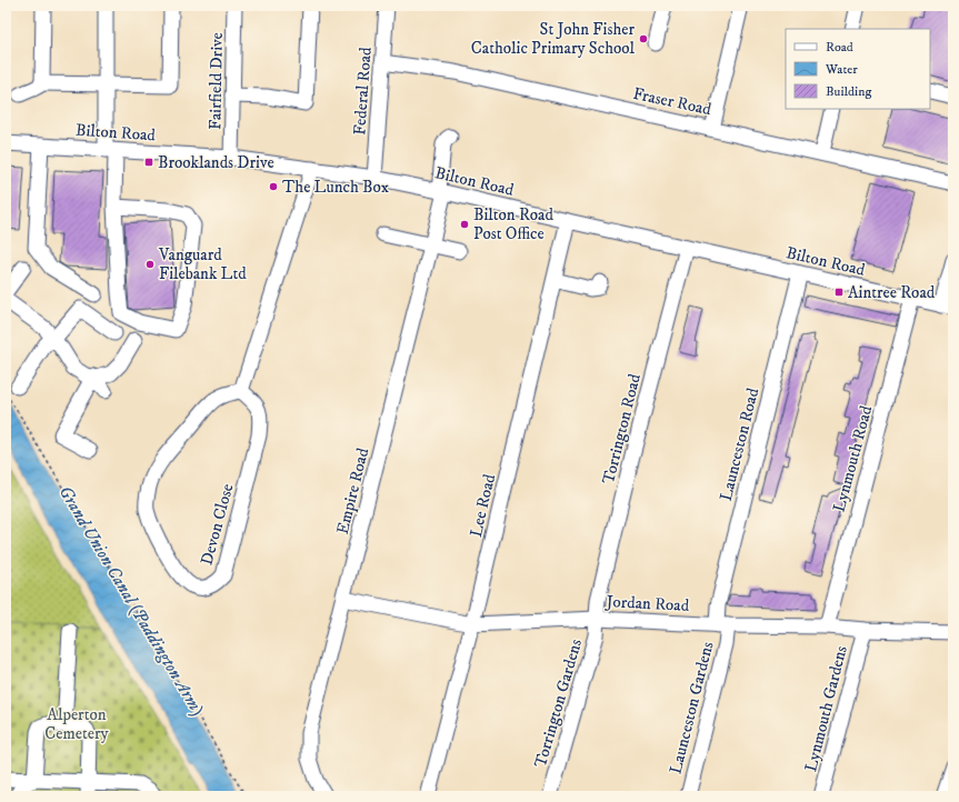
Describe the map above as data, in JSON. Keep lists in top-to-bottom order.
{
  "streets": {
    "street": [
      "Fairfield Drive",
      "Federal Road",
      "Fraser Road",
      "Bilton Road",
      "Torrington Road",
      "Launceston Road",
      "Lynmouth Road",
      "Empire Road",
      "Lee Road",
      "Devon Close",
      "Jordan Road",
      "Torrington Gardens",
      "Launceston Gardens",
      "Lynmouth Gardens"
    ]
  },
  "crossings": [
    ["Fairfield Drive", "Bilton Road"],
    ["Federal Road", "Fraser Road"],
    ["Federal Road", "Bilton Road"],
    ["Bilton Road", "Torrington Road"],
    ["Bilton Road", "Launceston Road"],
    ["Bilton Road", "Lynmouth Road"],
    ["Bilton Road", "Empire Road"],
    ["Bilton Road", "Lee Road"],
    ["Torrington Road", "Jordan Road"],
    ["Torrington Road", "Torrington Gardens"],
    ["Launceston Road", "Jordan Road"],
    ["Launceston Road", "Launceston Gardens"],
    ["Lynmouth Road", "Jordan Road"],
    ["Empire Road", "Jordan Road"],
    ["Lee Road", "Jordan Road"],
    ["Jordan Road", "Torrington Gardens"],
    ["Jordan Road", "Launceston Gardens"],
    ["Jordan Road", "Lynmouth Gardens"]
  ],
  "water": ["Grand Union Canal (Paddington Arm)"],
  "parks": ["Alperton Cemetery"],
  "places": {
    "other": [
      "St John Fisher Catholic Primary School",
      "The Lunch Box",
      "Bilton Road Post Office",
      "Vanguard Filebank Ltd"
    ],
    "transit": ["Brooklands Drive", "Aintree Road"]
  },
  "legend": ["Road", "Water", "Building"]
}
